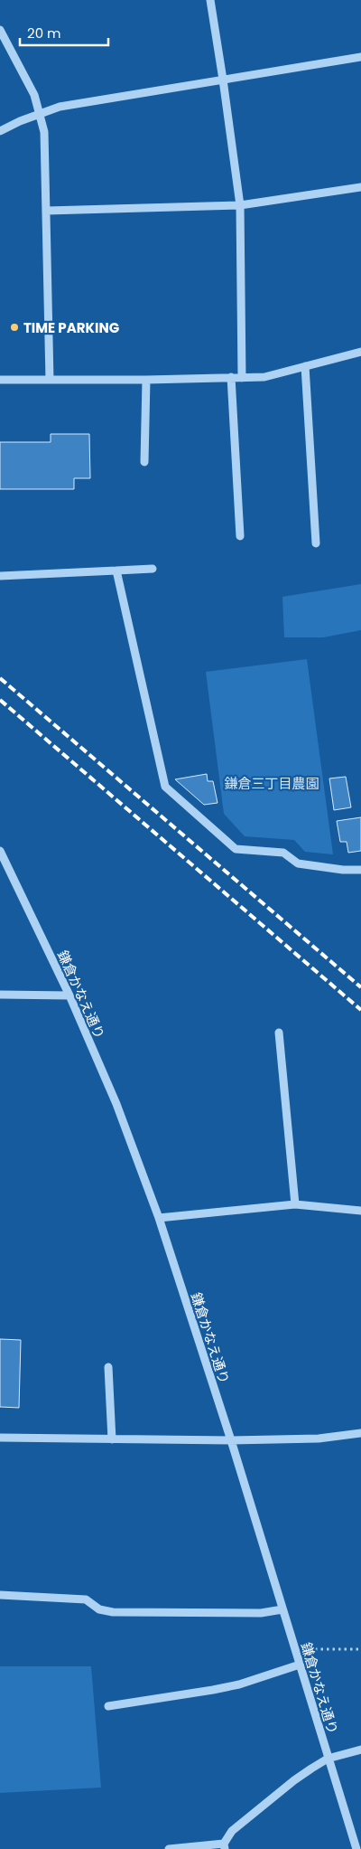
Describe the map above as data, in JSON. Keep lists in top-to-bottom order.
{
  "streets": {
    "street": ["鎌倉かなえ通り"]
  },
  "parks": ["鎌倉三丁目農園"],
  "places": ["TIME PARKING"],
  "scale_bar": "20 m"
}
